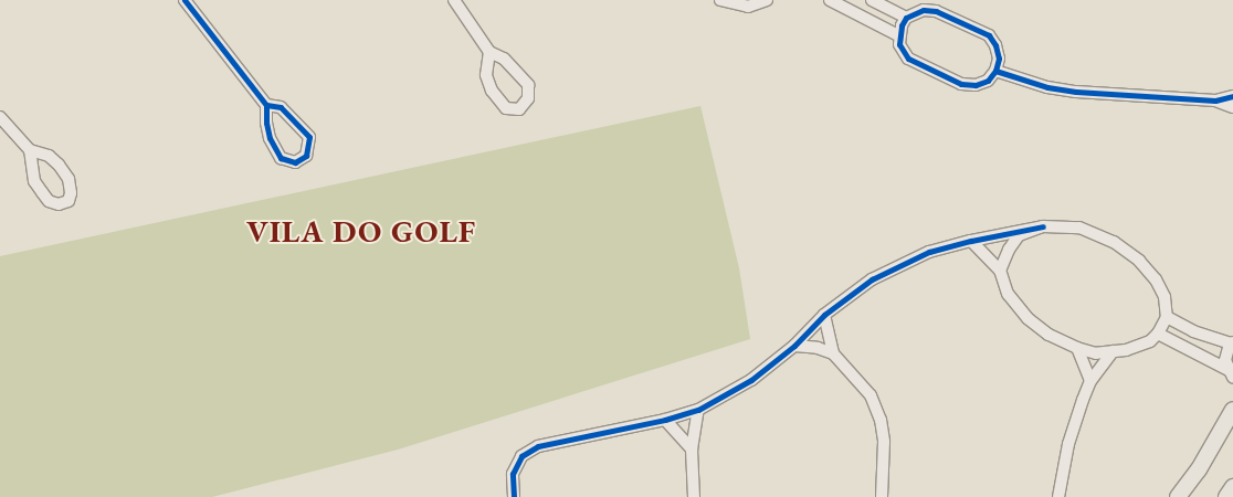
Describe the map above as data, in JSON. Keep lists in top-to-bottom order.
{
  "districts": ["VILA DO GOLF"]
}
